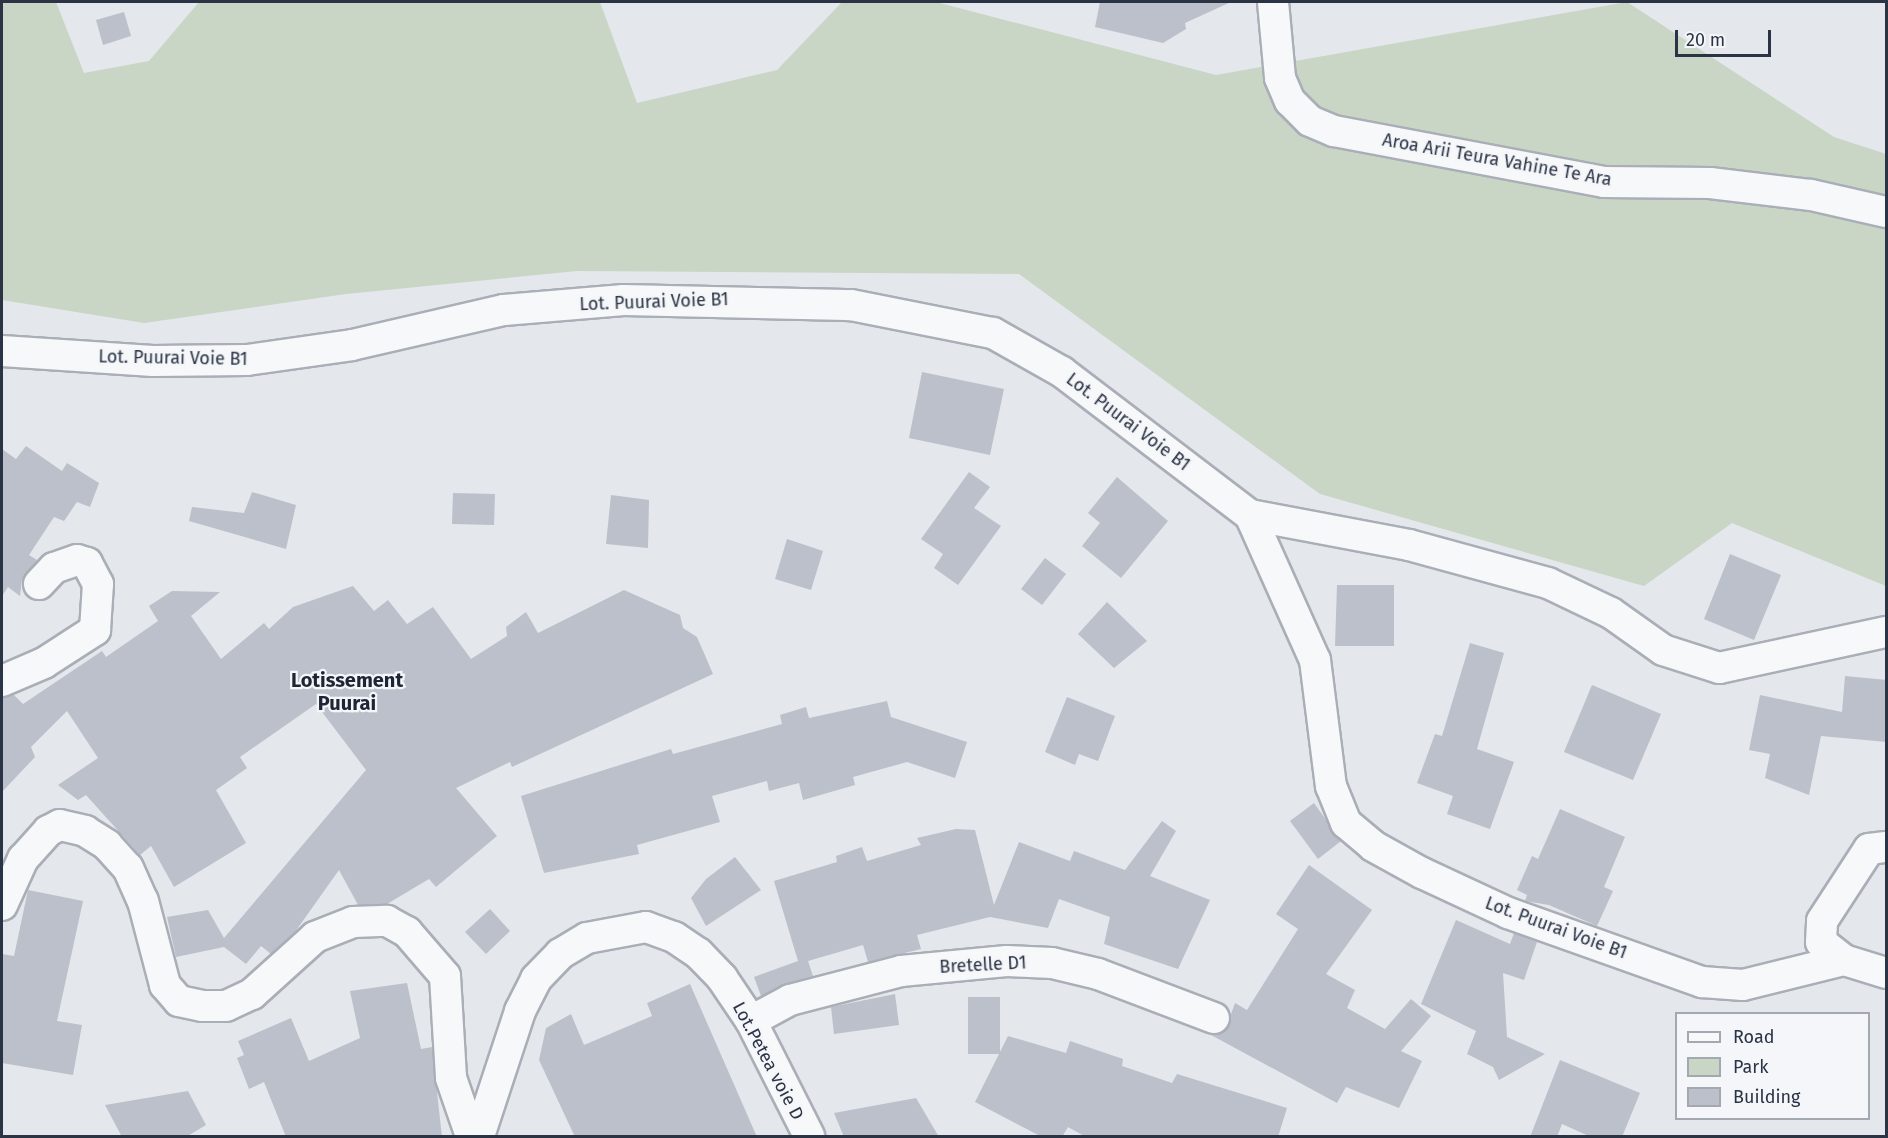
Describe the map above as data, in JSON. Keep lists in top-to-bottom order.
{
  "streets": {
    "street": [
      "Aroa Arii Teura Vahine Te Ara",
      "Lot. Puurai Voie B1",
      "Bretelle D1",
      "Lot.Petea voie D"
    ]
  },
  "crossings": [
    ["Bretelle D1", "Lot.Petea voie D"]
  ],
  "districts": ["Lotissement Puurai"],
  "legend": ["Road", "Park", "Building"],
  "scale_bar": "20 m"
}
